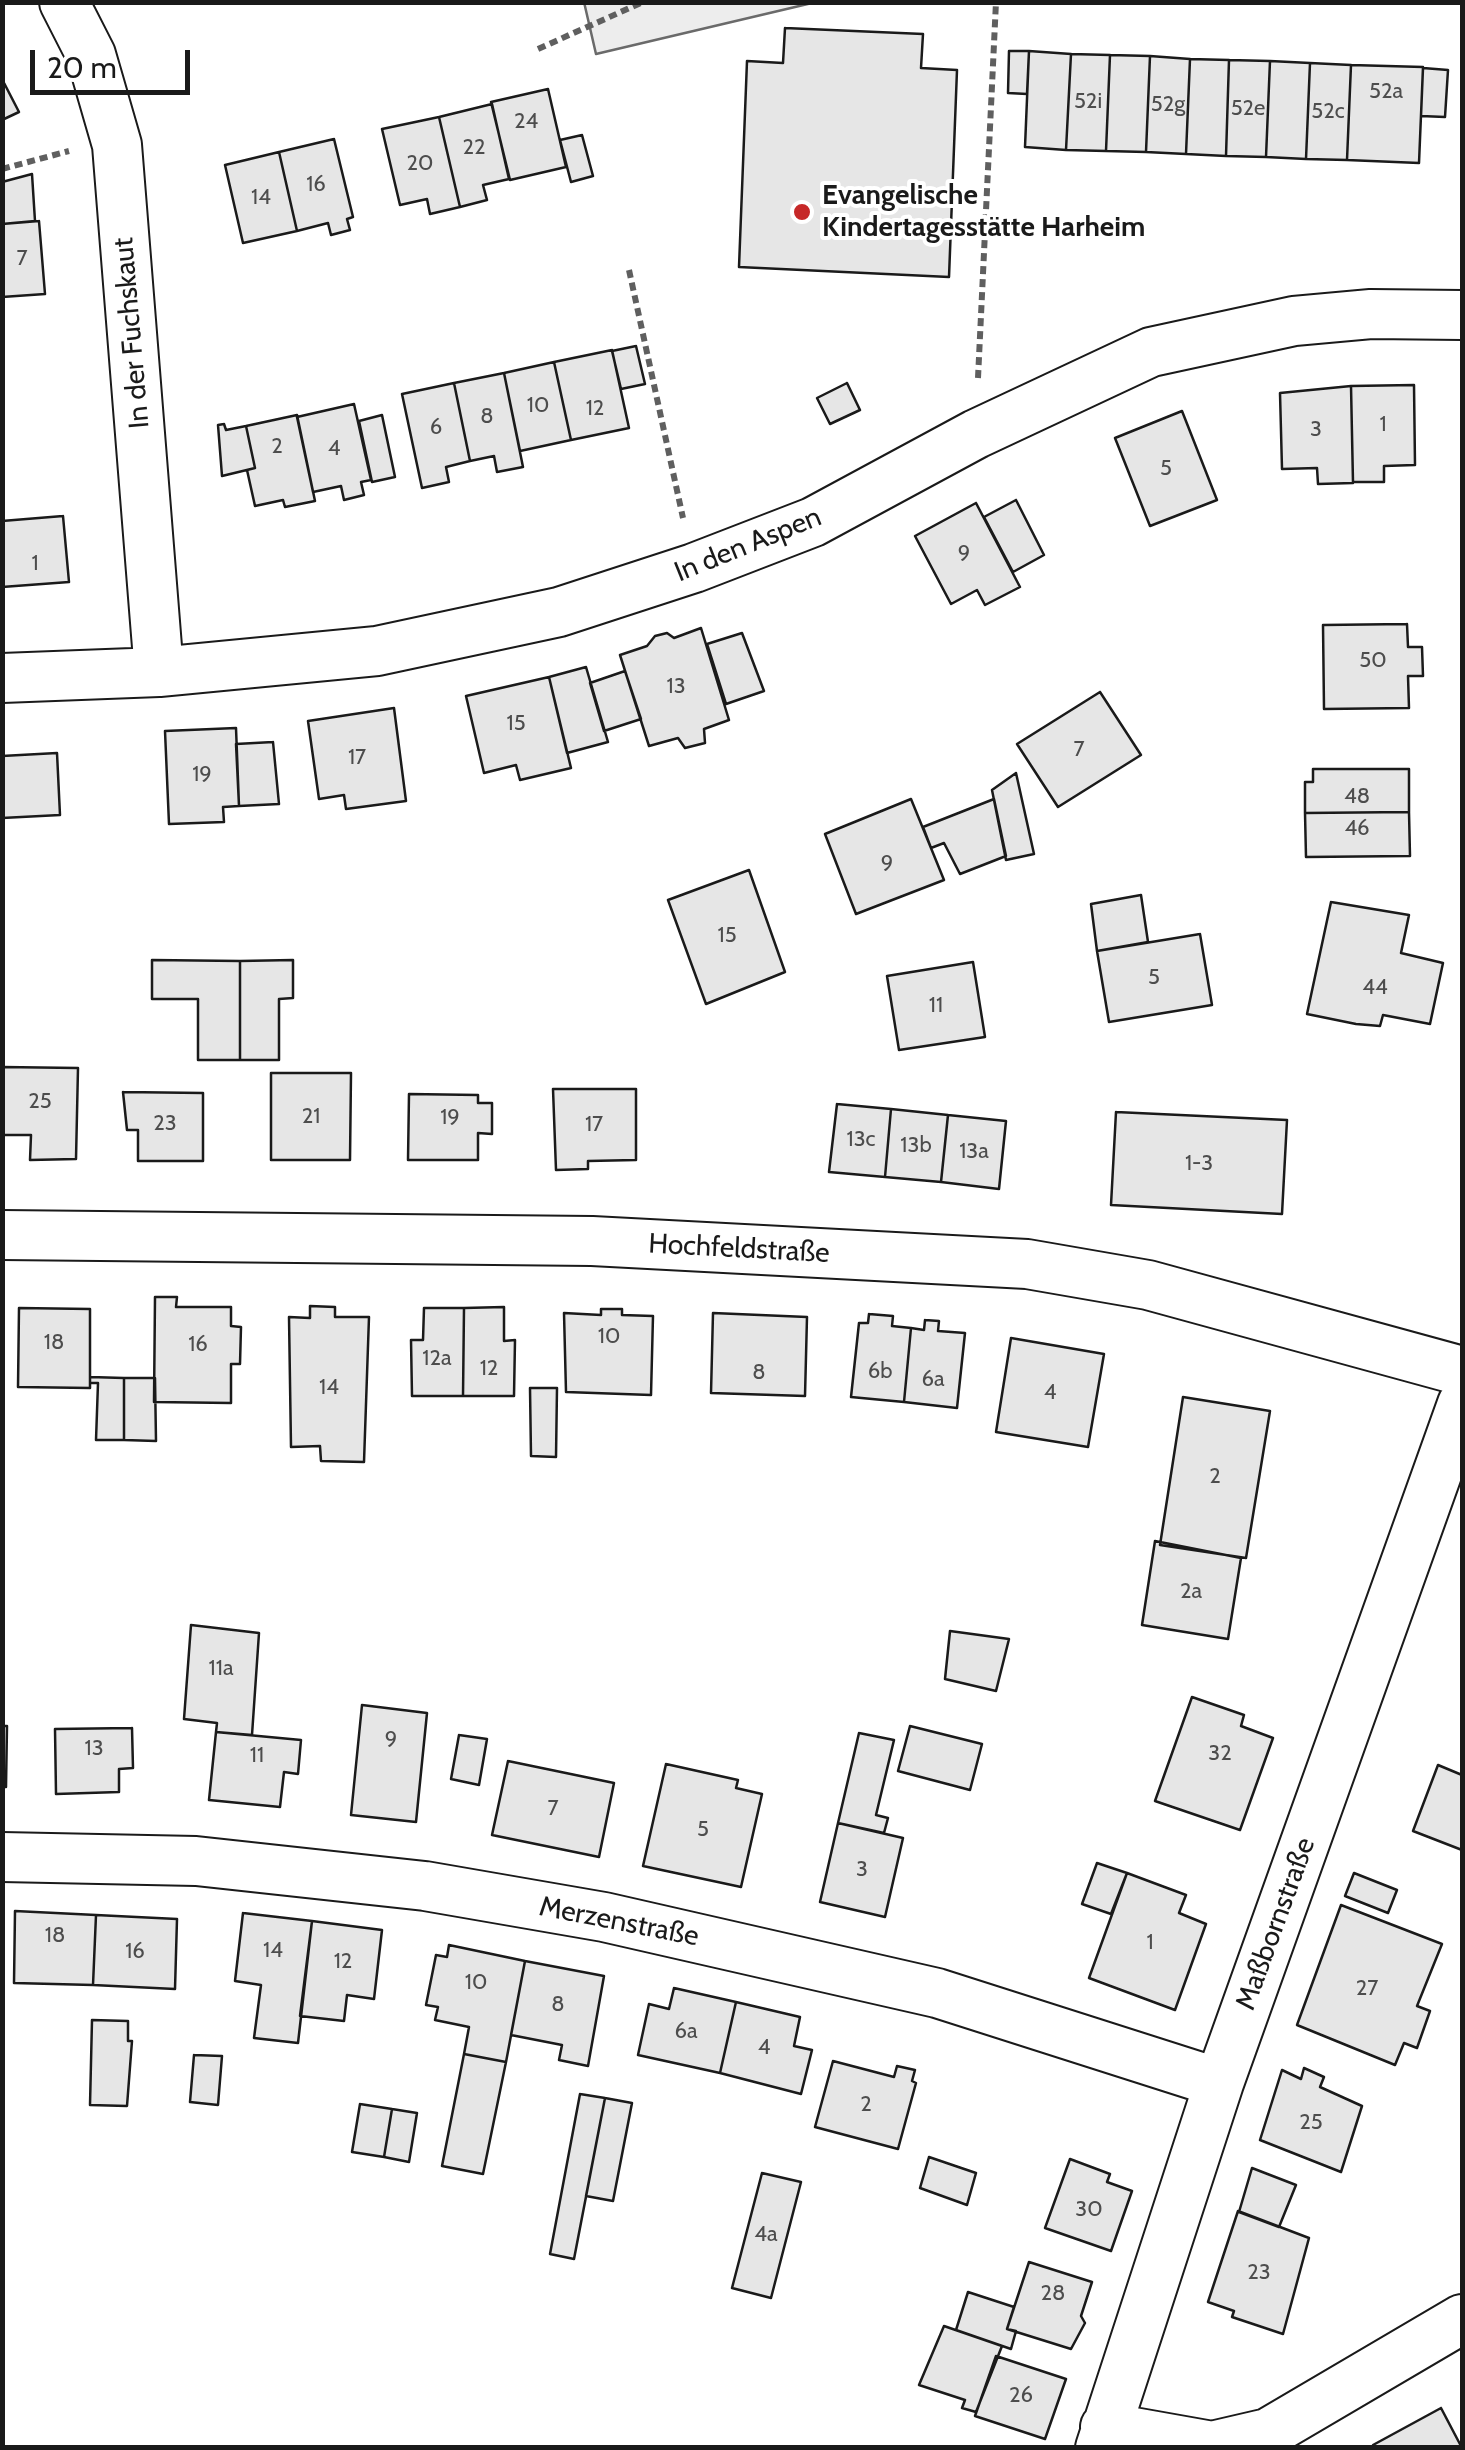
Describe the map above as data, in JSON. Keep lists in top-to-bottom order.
{
  "streets": {
    "street": [
      "In der Fuchskaut",
      "In den Aspen",
      "Hochfeldstraße",
      "Merzenstraße",
      "Maßbornstraße"
    ]
  },
  "crossings": [
    ["In der Fuchskaut", "In den Aspen"],
    ["Merzenstraße", "Maßbornstraße"]
  ],
  "places": ["Evangelische Kindertagesstätte Harheim"],
  "house_numbers": [
    "52a",
    "52i",
    "52g",
    "52e",
    "52c",
    "24",
    "22",
    "20",
    "16",
    "14",
    "7",
    "10",
    "12",
    "8",
    "1",
    "6",
    "3",
    "2",
    "4",
    "5",
    "9",
    "1",
    "50",
    "13",
    "15",
    "7",
    "17",
    "19",
    "48",
    "46",
    "9",
    "15",
    "5",
    "44",
    "11",
    "25",
    "21",
    "19",
    "23",
    "17",
    "13c",
    "13b",
    "13a",
    "1-3",
    "10",
    "18",
    "16",
    "12a",
    "12",
    "6b",
    "8",
    "6a",
    "14",
    "4",
    "2",
    "2a",
    "11a",
    "9",
    "13",
    "32",
    "11",
    "7",
    "5",
    "3",
    "18",
    "1",
    "14",
    "16",
    "12",
    "10",
    "27",
    "8",
    "6a",
    "4",
    "2",
    "25",
    "30",
    "4a",
    "23",
    "28",
    "26"
  ],
  "scale_bar": "20 m"
}
